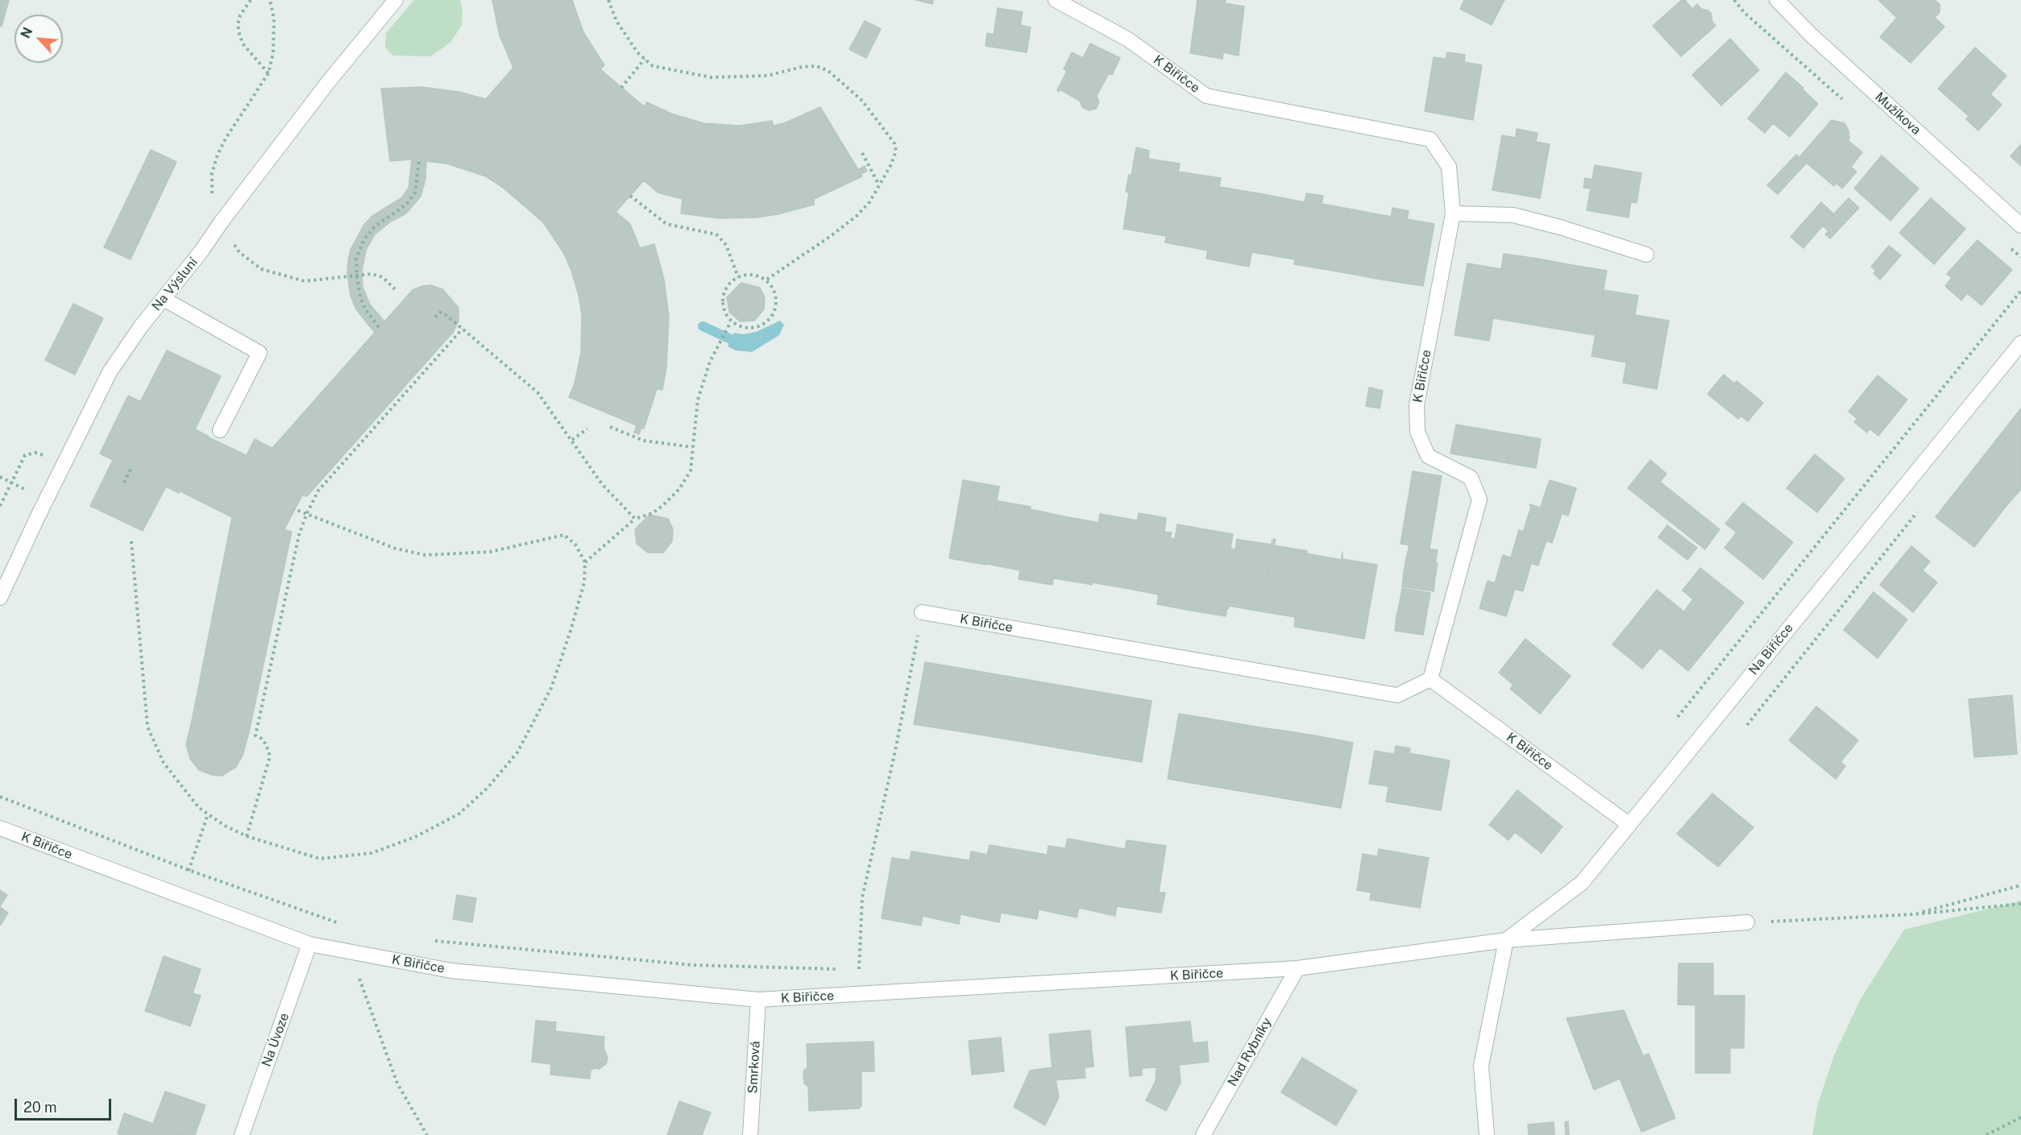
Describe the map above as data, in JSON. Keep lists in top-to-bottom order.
{
  "streets": {
    "street": [
      "K Biřičce",
      "Mužíkova",
      "Na Výsluní",
      "Na Biřičce",
      "Na Úvoze",
      "Nad Rybníky",
      "Smrková"
    ]
  },
  "crossings": [
    ["K Biřičce", "Na Biřičce"],
    ["K Biřičce", "Na Úvoze"],
    ["K Biřičce", "Nad Rybníky"],
    ["K Biřičce", "Smrková"]
  ],
  "scale_bar": "20 m",
  "north": "top left"
}
